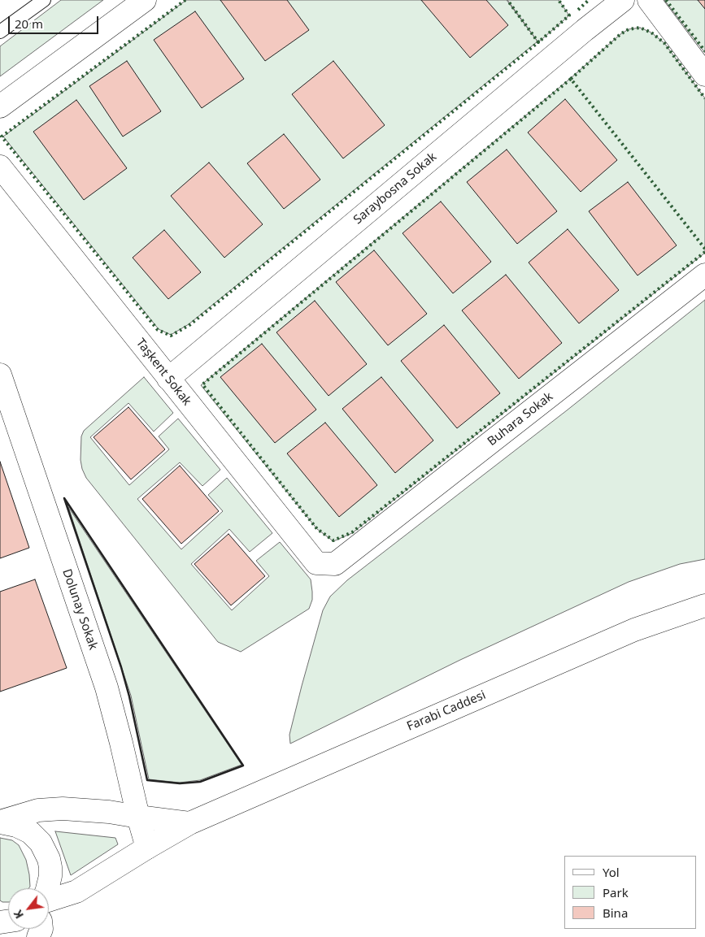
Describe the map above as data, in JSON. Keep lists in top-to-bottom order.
{
  "streets": {
    "street": [
      "Saraybosna Sokak",
      "Taşkent Sokak",
      "Buhara Sokak",
      "Dolunay Sokak",
      "Farabi Caddesi"
    ]
  },
  "crossings": [
    ["Saraybosna Sokak", "Taşkent Sokak"],
    ["Taşkent Sokak", "Buhara Sokak"],
    ["Dolunay Sokak", "Farabi Caddesi"]
  ],
  "legend": ["Yol", "Park", "Bina"],
  "scale_bar": "20 m",
  "north": "bottom left"
}
